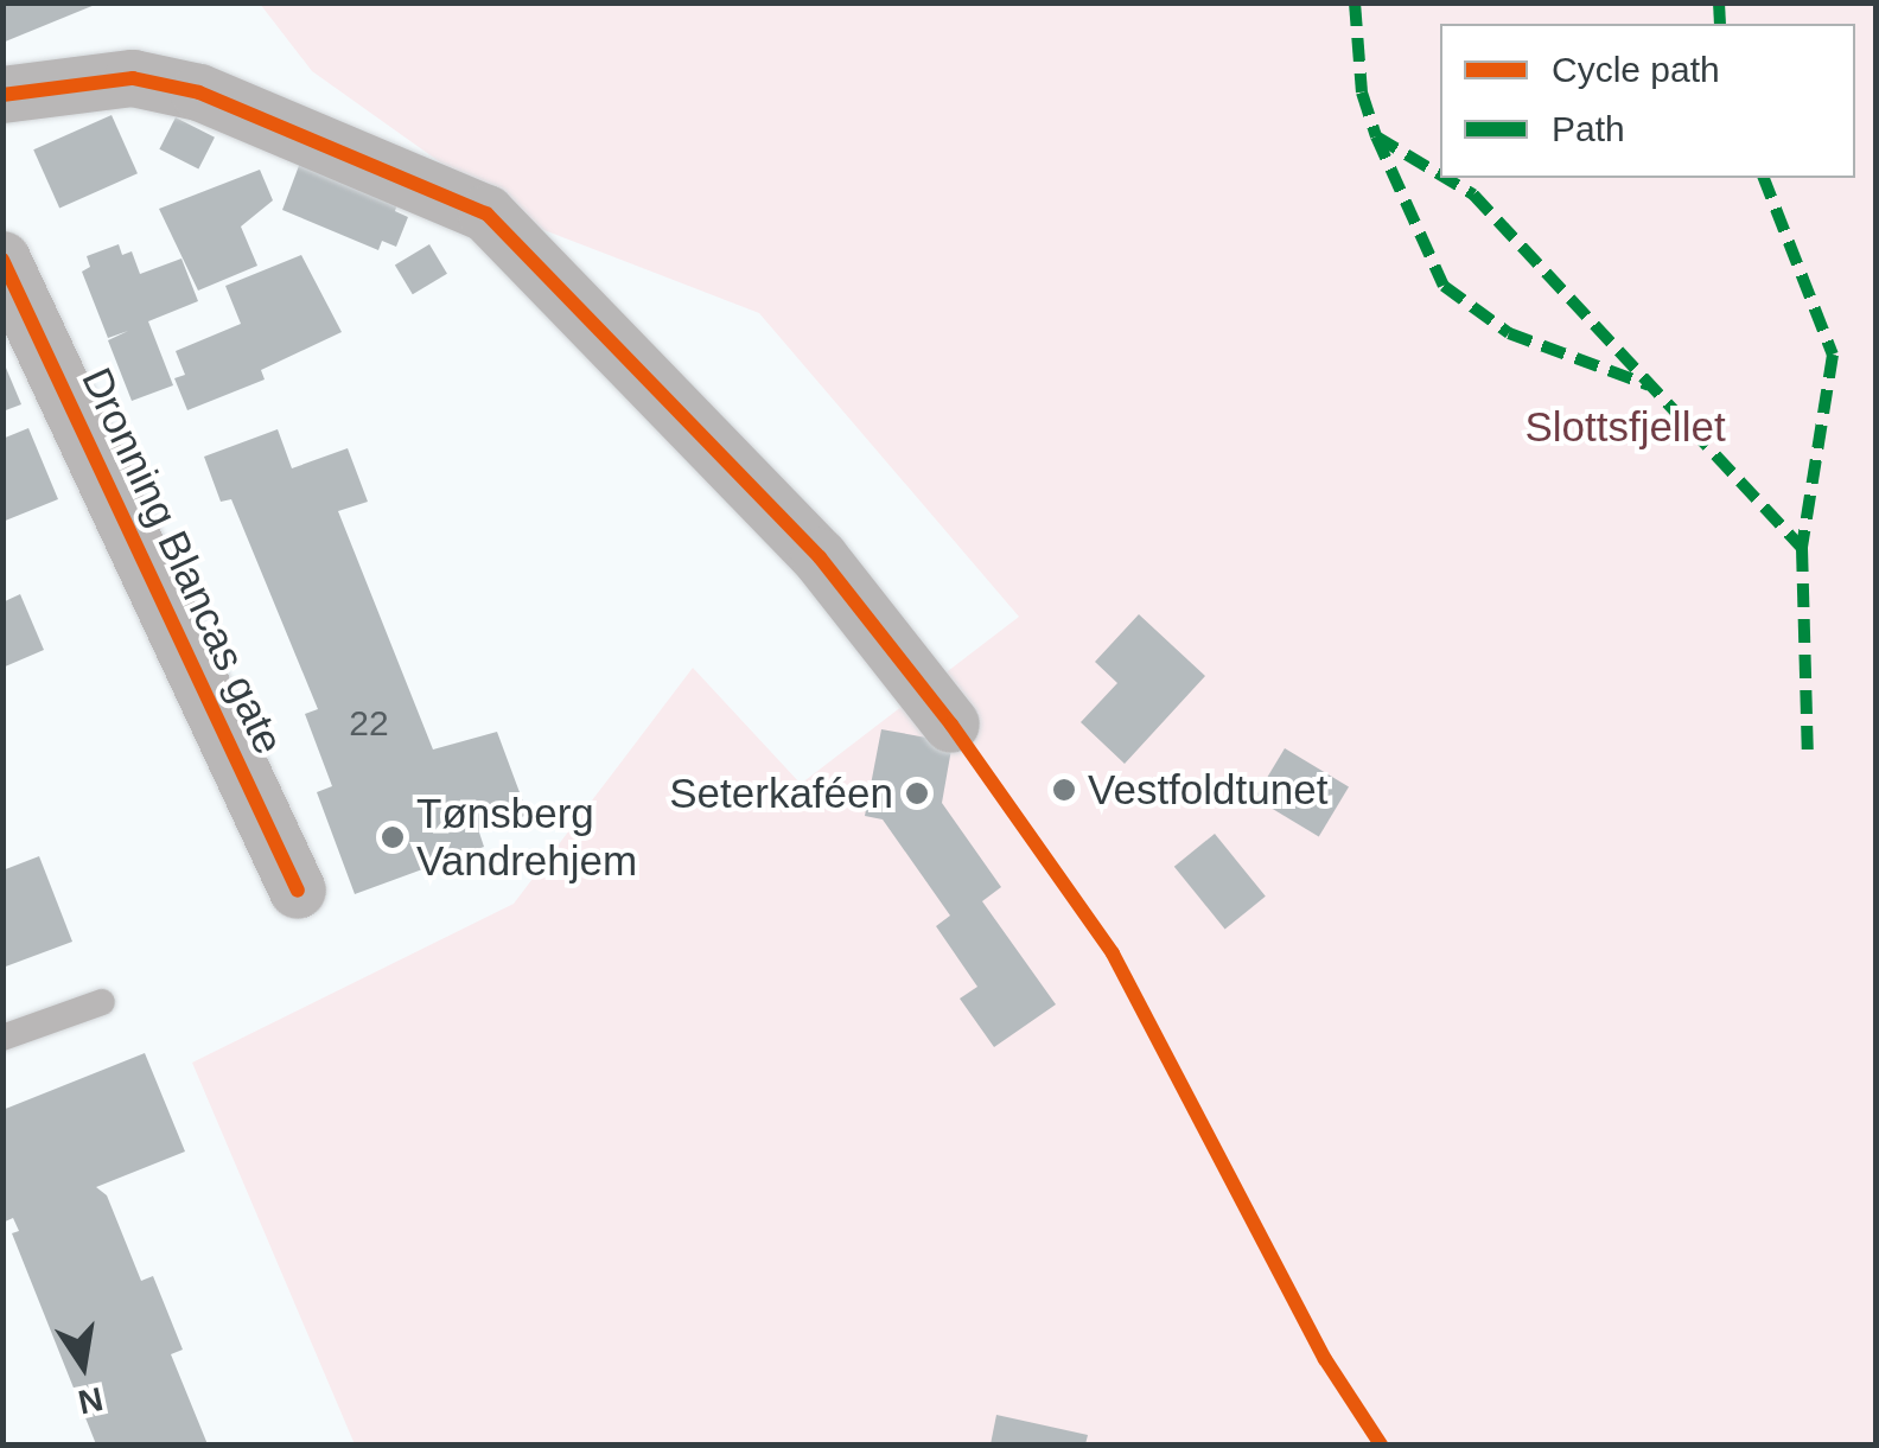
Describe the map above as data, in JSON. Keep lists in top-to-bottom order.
{
  "streets": {
    "street": ["Dronning Blancas gate"]
  },
  "parks": ["Slottsfjellet"],
  "places": ["Vestfoldtunet", "Seterkaféen", "Tønsberg Vandrehjem"],
  "house_numbers": ["22"],
  "legend": ["Cycle path", "Path"],
  "north": "bottom"
}
